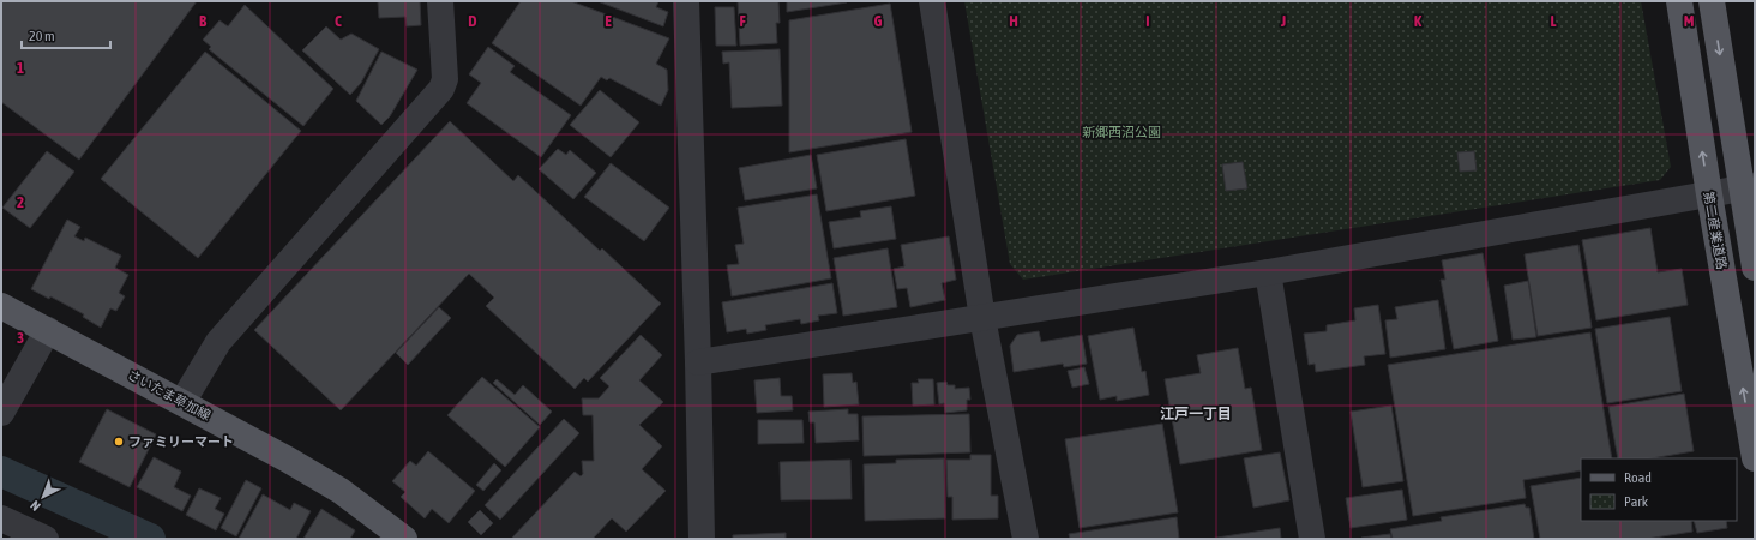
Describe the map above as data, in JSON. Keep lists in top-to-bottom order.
{
  "streets": {
    "main road": ["第二産業道路", "さいたま草加線"]
  },
  "districts": ["江戸一丁目"],
  "parks": ["新郷西沼公園"],
  "places": ["ファミリーマート"],
  "legend": ["Road", "Park"],
  "scale_bar": "20 m",
  "north": "bottom left",
  "grid": {
    "columns": [
      "B",
      "C",
      "D",
      "E",
      "F",
      "G",
      "H",
      "I",
      "J",
      "K",
      "L",
      "M"
    ],
    "rows": ["1", "2", "3"]
  }
}
